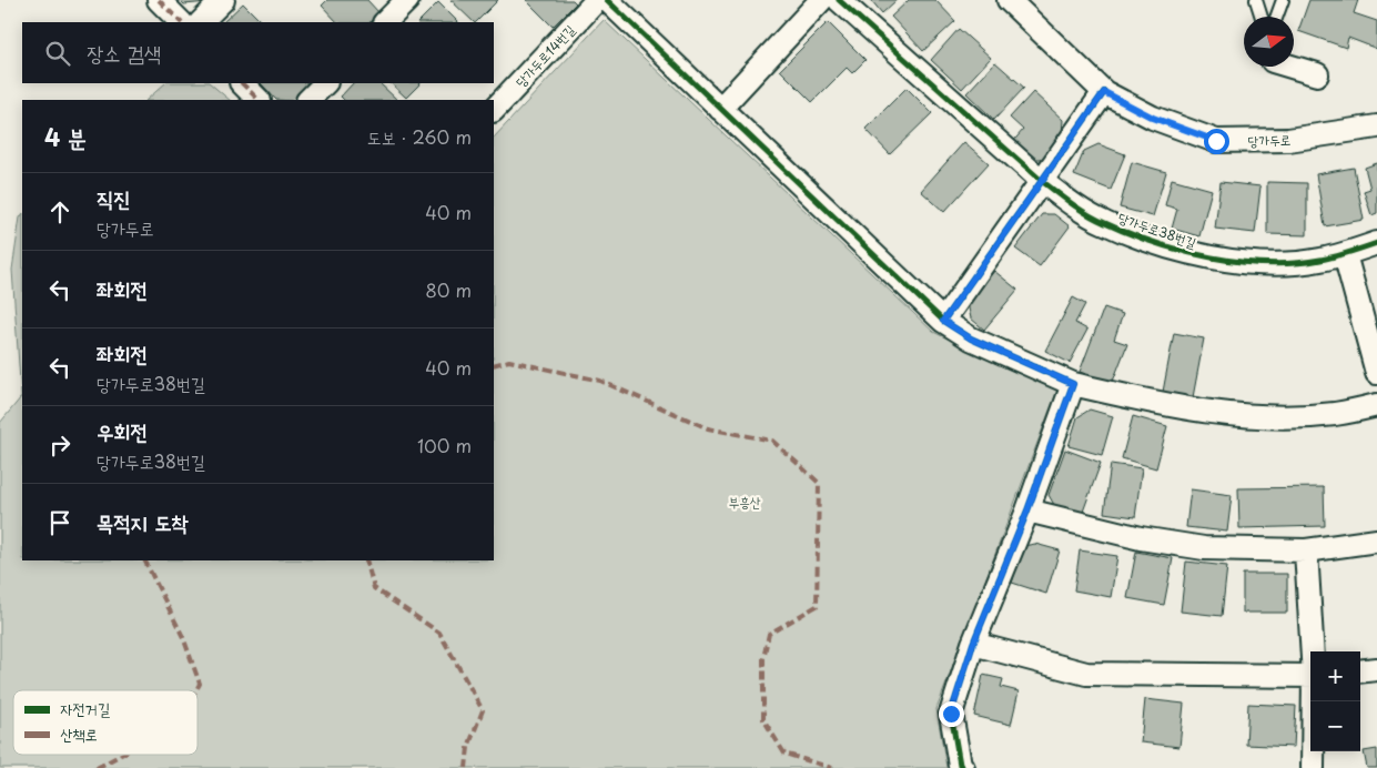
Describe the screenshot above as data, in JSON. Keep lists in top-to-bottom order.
{
  "streets": {
    "street": ["당가두로14번길", "당가두로", "당가두로38번길"]
  },
  "parks": ["부흥산"],
  "legend": ["자전거길", "산책로"],
  "north": "right",
  "page": {
    "search": "장소 검색",
    "heading": ["4 분", "도보 · 260 m"],
    "list": [
      ["직진", "당가두로", "40 m"],
      ["좌회전", "80 m"],
      ["좌회전", "당가두로38번길", "40 m"],
      ["우회전", "당가두로38번길", "100 m"],
      "목적지 도착"
    ],
    "map_buttons": ["+", "−"]
  }
}
